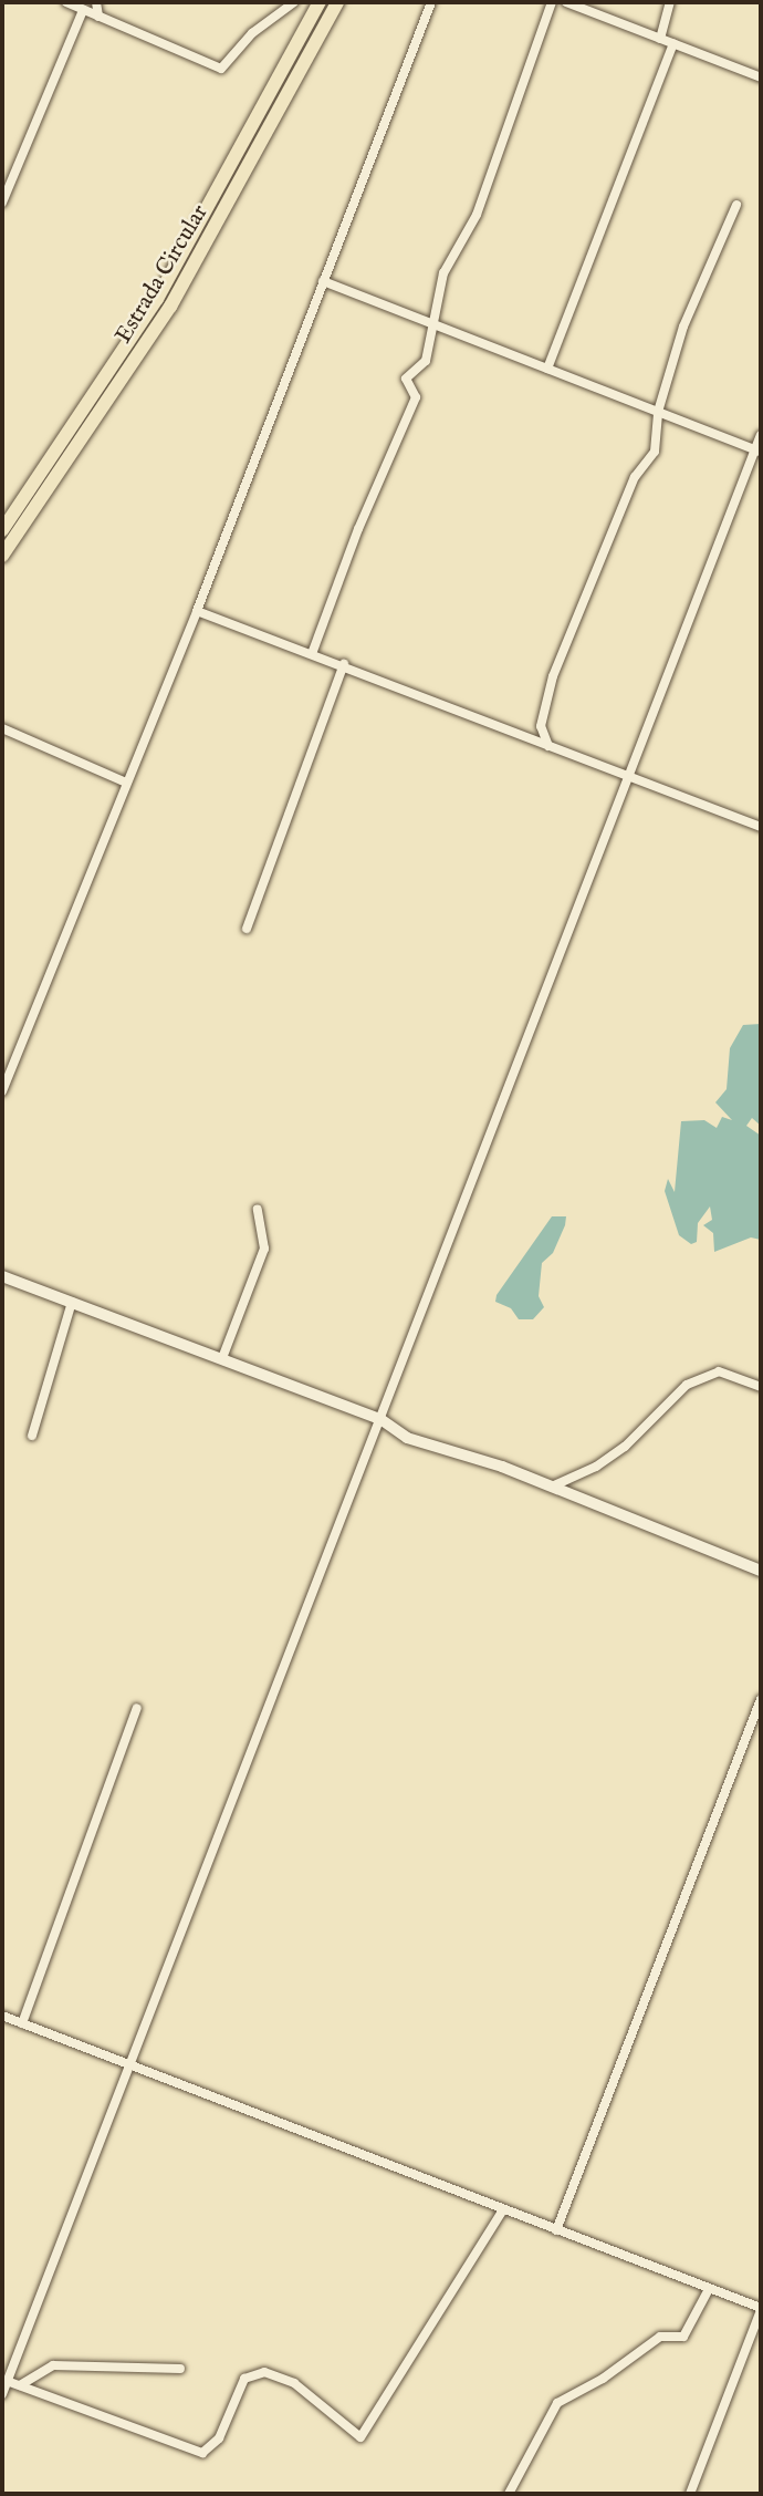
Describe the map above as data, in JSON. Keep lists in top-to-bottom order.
{
  "streets": {
    "main road": ["Estrada Circular"]
  }
}
